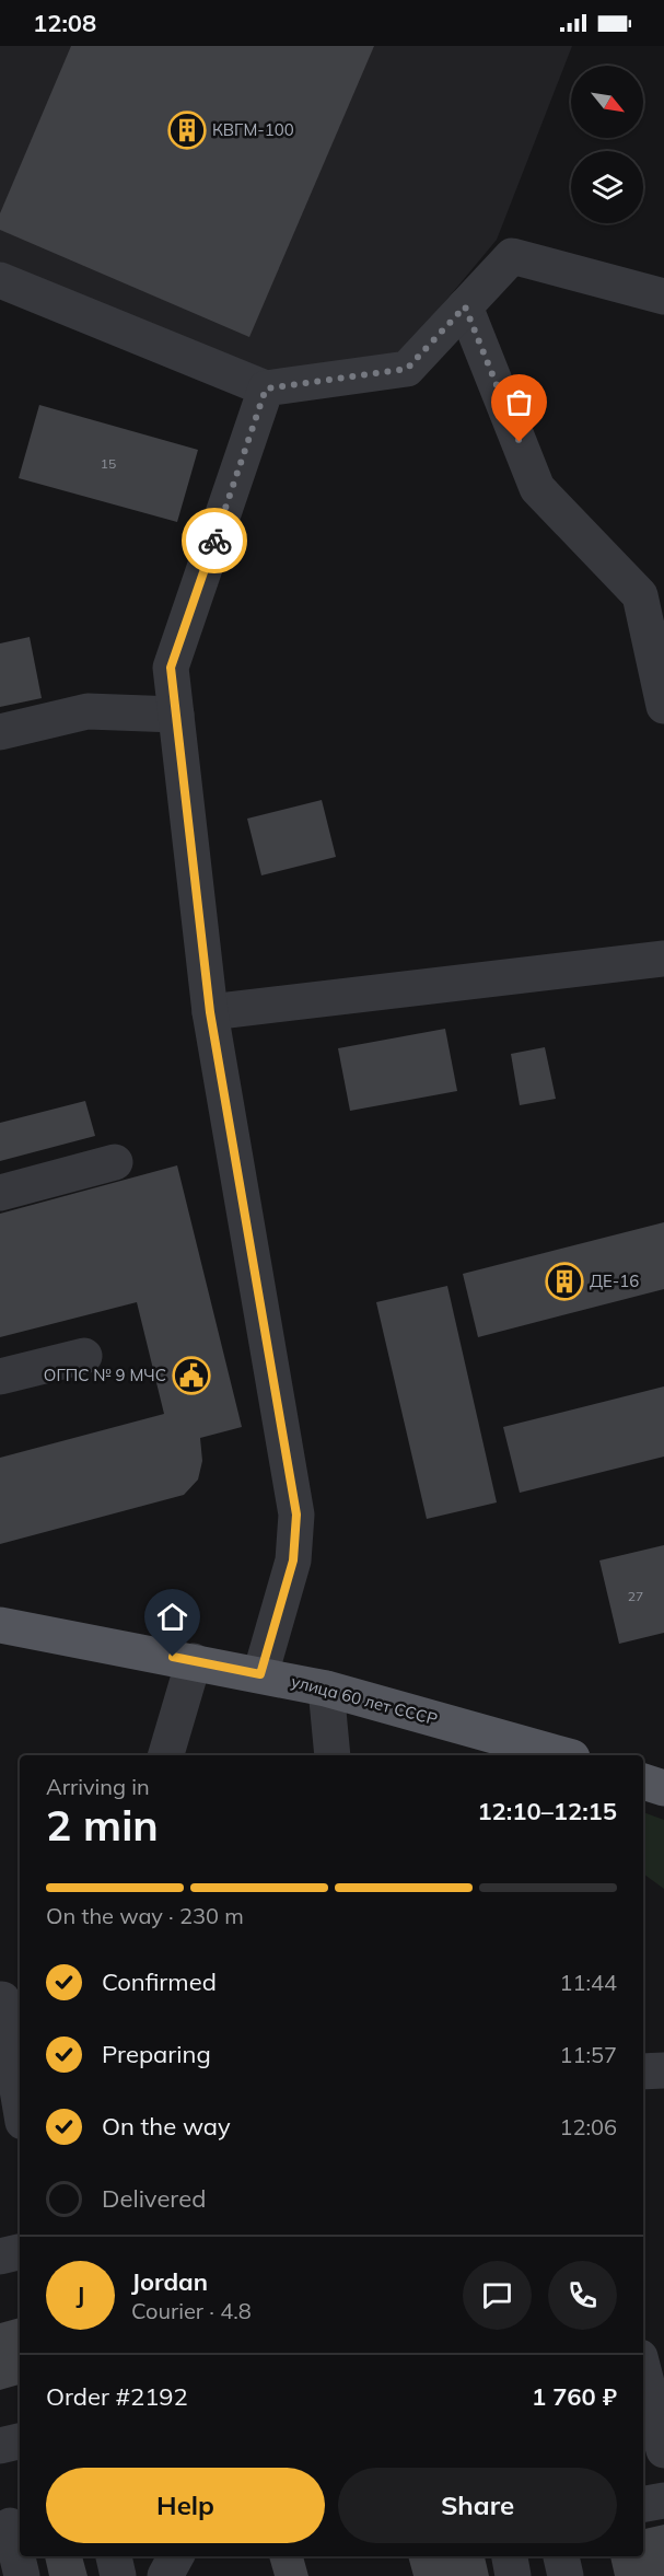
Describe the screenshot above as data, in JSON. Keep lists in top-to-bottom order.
{
  "streets": {
    "main road": ["улица 60 лет СССР"]
  },
  "places": {
    "building": ["КВГМ-100", "ДЕ-16"],
    "public building": ["ОГПС № 9 МЧС"]
  },
  "house_numbers": ["15", "27"],
  "north": "bottom right",
  "page": {
    "status": "12:08",
    "heading": ["2 min", "Arriving in", "12:10–12:15"],
    "panel": [
      "Jordan",
      "Courier · 4.8",
      "Order #2192",
      "1 760 ₽"
    ],
    "bar": "On the way · 230 m",
    "list": [
      ["Confirmed", "11:44"],
      ["Preparing", "11:57"],
      ["On the way", "12:06"],
      "Delivered"
    ],
    "round": "J",
    "buttons": ["Help", "Share"]
  }
}
